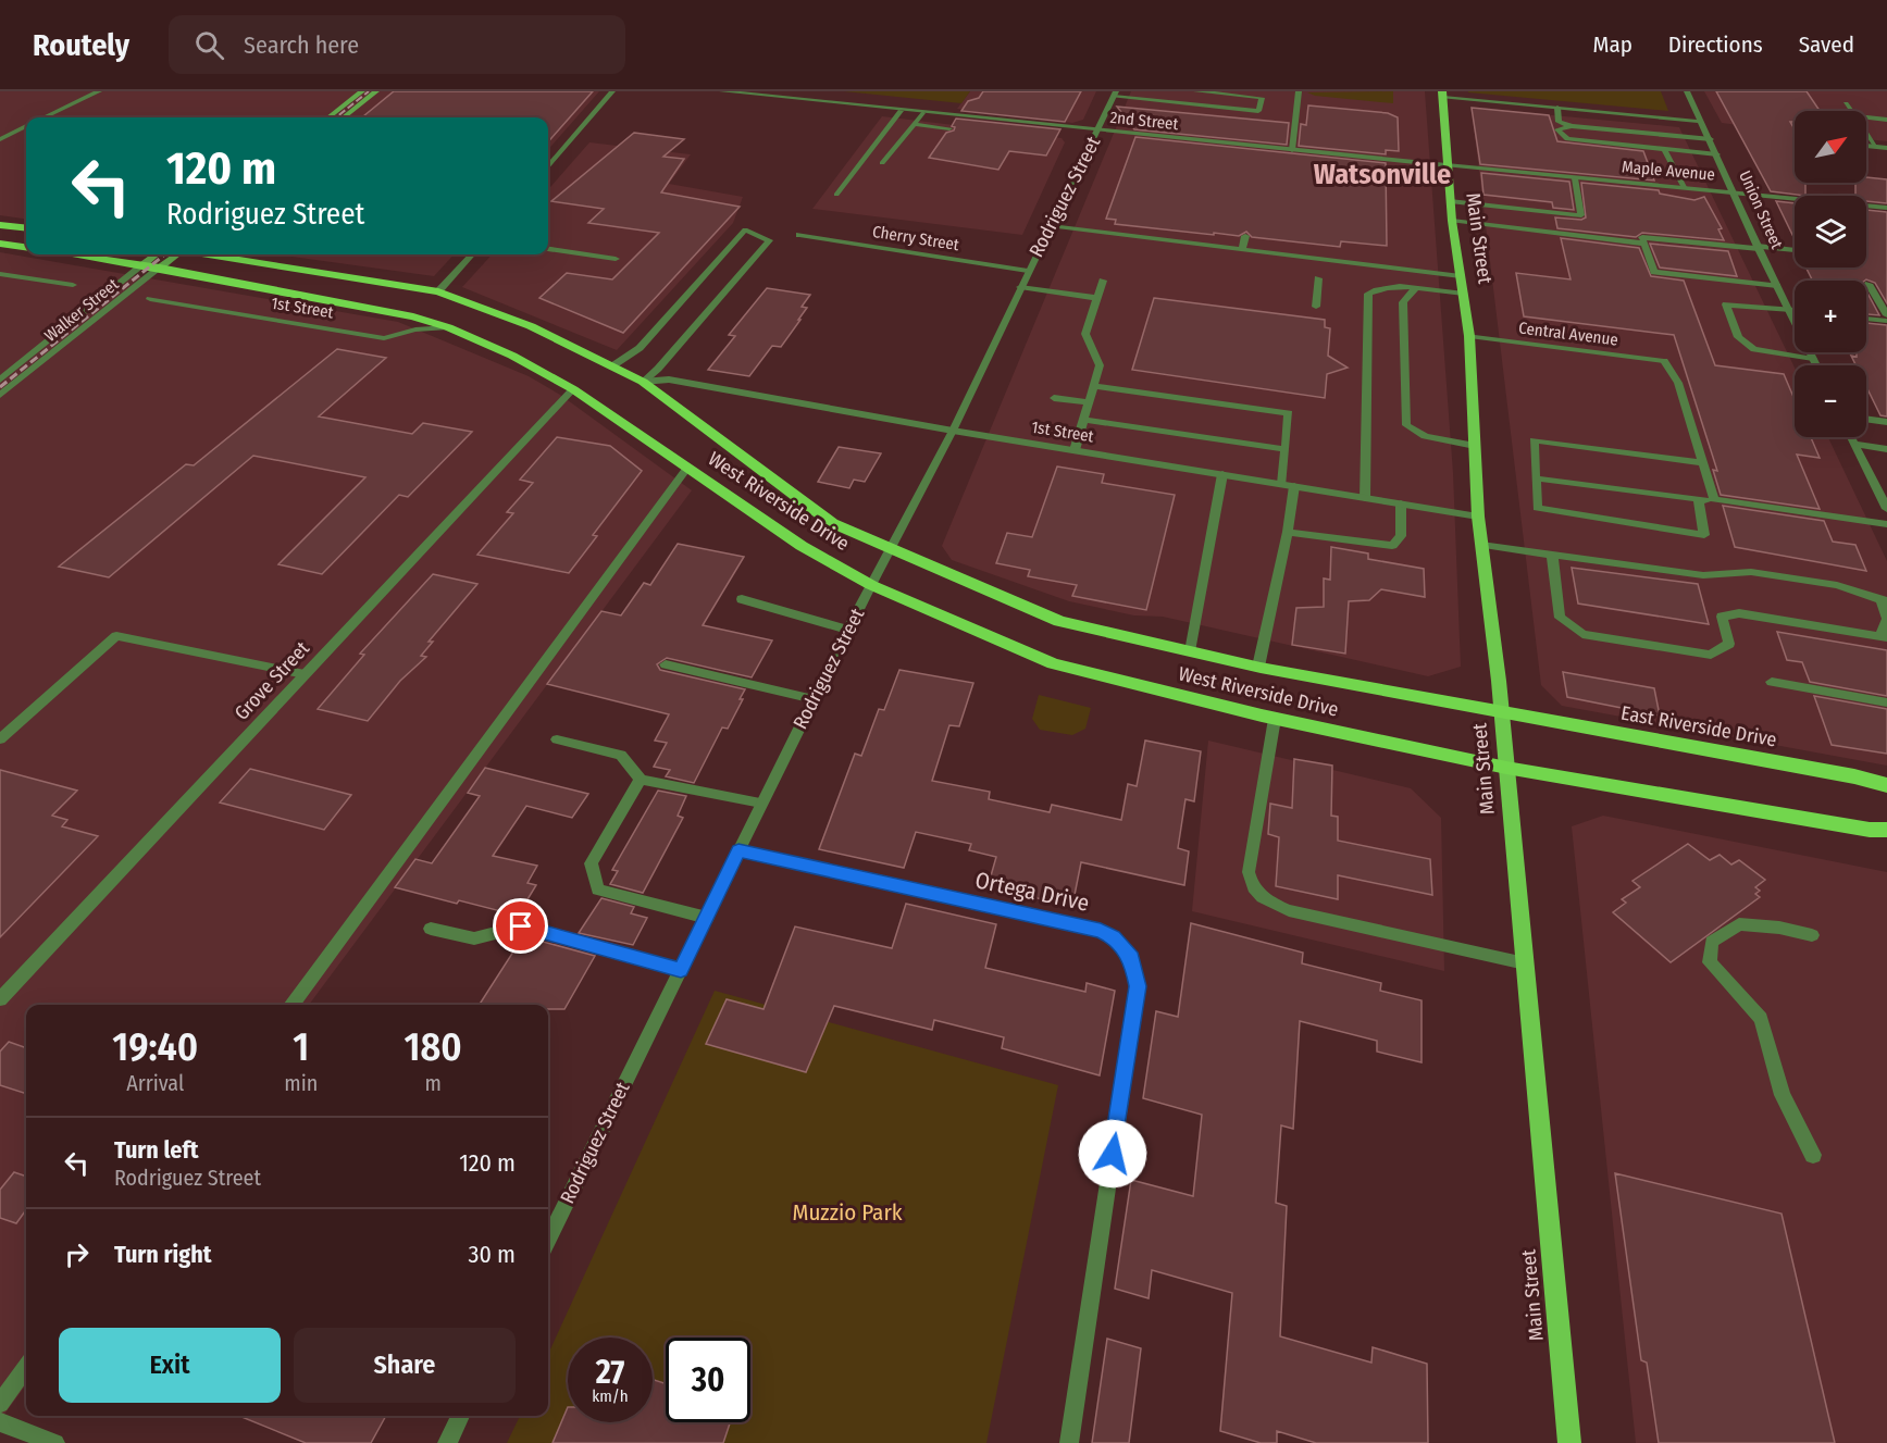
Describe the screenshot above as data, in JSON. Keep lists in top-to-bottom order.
{
  "streets": {
    "highway": ["West Riverside Drive", "East Riverside Drive"],
    "main road": ["Main Street", "Walker Street"],
    "street": [
      "2nd Street",
      "Maple Avenue",
      "Rodriguez Street",
      "Union Street",
      "Cherry Street",
      "1st Street",
      "Central Avenue",
      "Grove Street",
      "Ortega Drive"
    ]
  },
  "crossings": [
    ["2nd Street", "Maple Avenue"],
    ["2nd Street", "Rodriguez Street"],
    ["2nd Street", "Main Street"],
    ["Maple Avenue", "Union Street"],
    ["Maple Avenue", "Main Street"],
    ["Rodriguez Street", "Cherry Street"],
    ["Rodriguez Street", "1st Street"],
    ["Rodriguez Street", "West Riverside Drive"],
    ["Rodriguez Street", "Ortega Drive"],
    ["Main Street", "1st Street"],
    ["Main Street", "Central Avenue"],
    ["Main Street", "West Riverside Drive"],
    ["Main Street", "East Riverside Drive"],
    ["1st Street", "West Riverside Drive"],
    ["Walker Street", "West Riverside Drive"],
    ["West Riverside Drive", "Grove Street"],
    ["West Riverside Drive", "East Riverside Drive"]
  ],
  "districts": ["Watsonville"],
  "parks": ["Muzzio Park"],
  "north": "top right",
  "page": {
    "header": "Routely",
    "search": "Search here",
    "nav": ["Map", "Directions", "Saved"],
    "map_buttons": ["+", "−"],
    "turn": ["120 m", "Rodriguez Street"],
    "eta": [
      "19:40",
      "Arrival",
      "1",
      "min",
      "180",
      "m"
    ],
    "list": [
      {
        "name": "Turn left",
        "note": "Rodriguez Street",
        "value": "120 m"
      },
      {
        "name": "Turn right",
        "value": "30 m"
      }
    ],
    "buttons": ["Exit", "Share"],
    "speed": "27 km/h",
    "limit": "30"
  }
}
